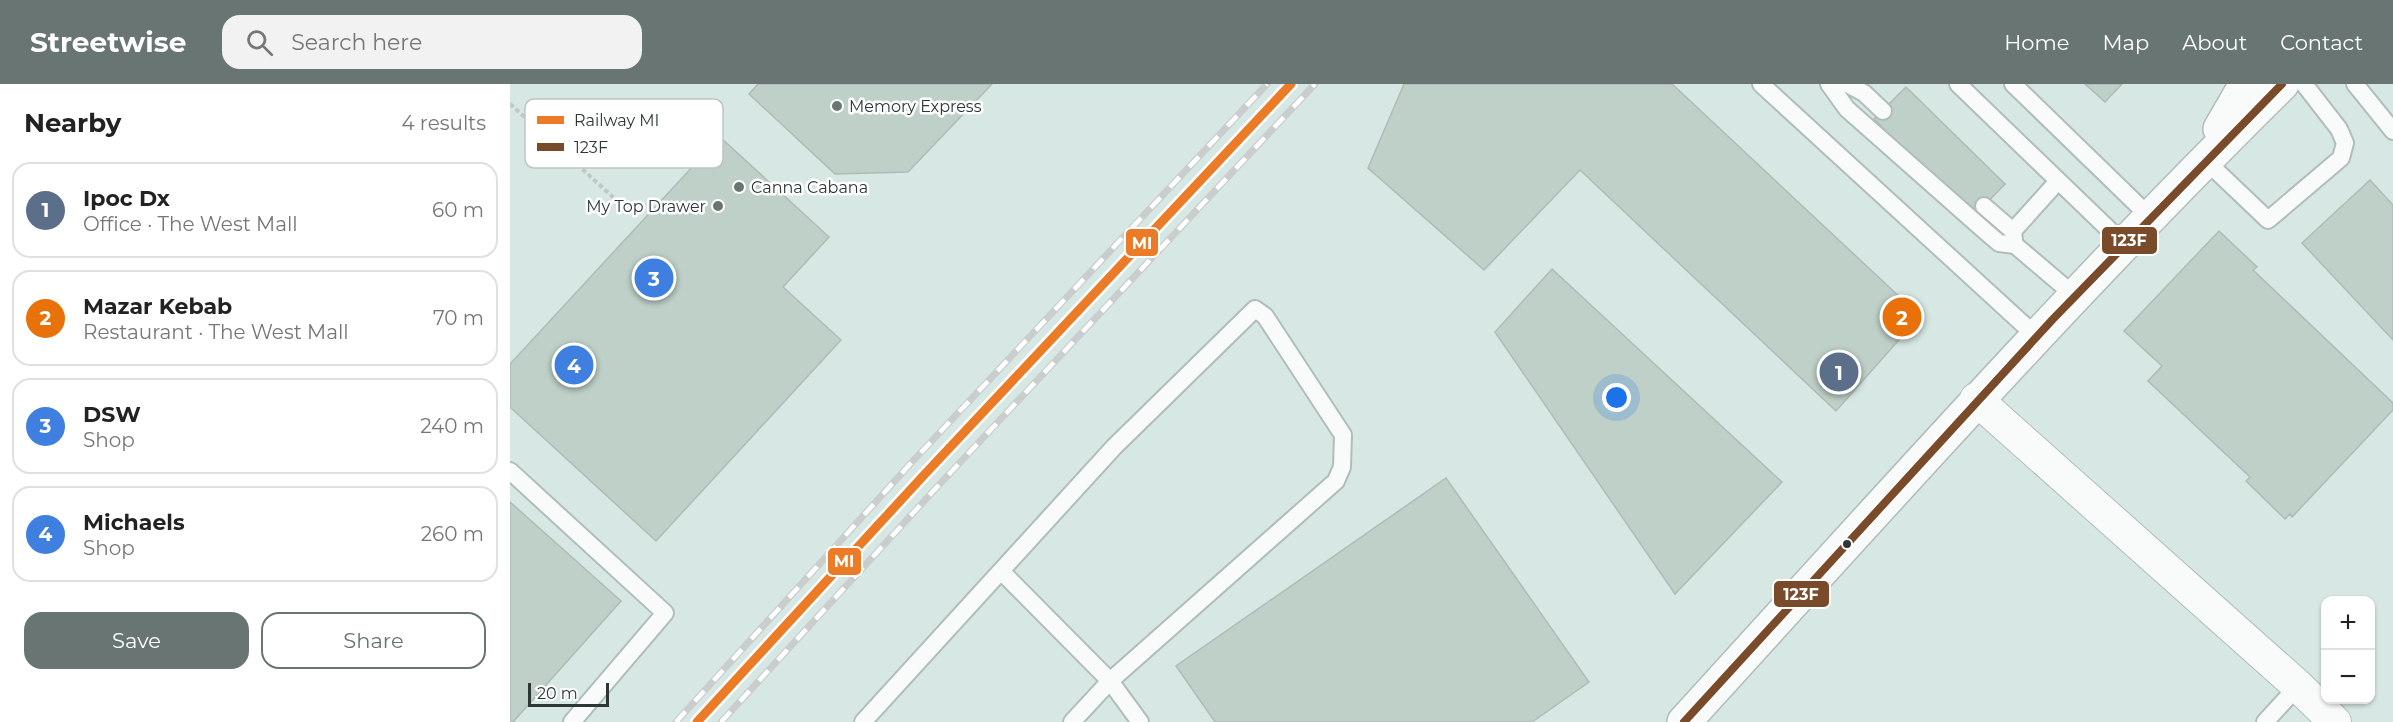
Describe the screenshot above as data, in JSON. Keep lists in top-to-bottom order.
{
  "places": ["Memory Express", "Canna Cabana", "My Top Drawer"],
  "lines": ["rail line MI", "transit line 123F"],
  "legend": ["Railway MI", "123F"],
  "scale_bar": "20 m",
  "page": {
    "header": "Streetwise",
    "search": "Search here",
    "nav": [
      "Home",
      "Map",
      "About",
      "Contact"
    ],
    "heading": ["Nearby", "4 results"],
    "list": [
      {
        "mark": "1",
        "name": "Ipoc Dx",
        "note": "Office · The West Mall",
        "value": "60 m"
      },
      {
        "mark": "2",
        "name": "Mazar Kebab",
        "note": "Restaurant · The West Mall",
        "value": "70 m"
      },
      {
        "mark": "3",
        "name": "DSW",
        "note": "Shop",
        "value": "240 m"
      },
      {
        "mark": "4",
        "name": "Michaels",
        "note": "Shop",
        "value": "260 m"
      }
    ],
    "pins": [
      "3",
      "2",
      "4",
      "1"
    ],
    "buttons": ["Save", "Share"],
    "map_buttons": ["+", "−"],
    "scale": "20 m"
  }
}
